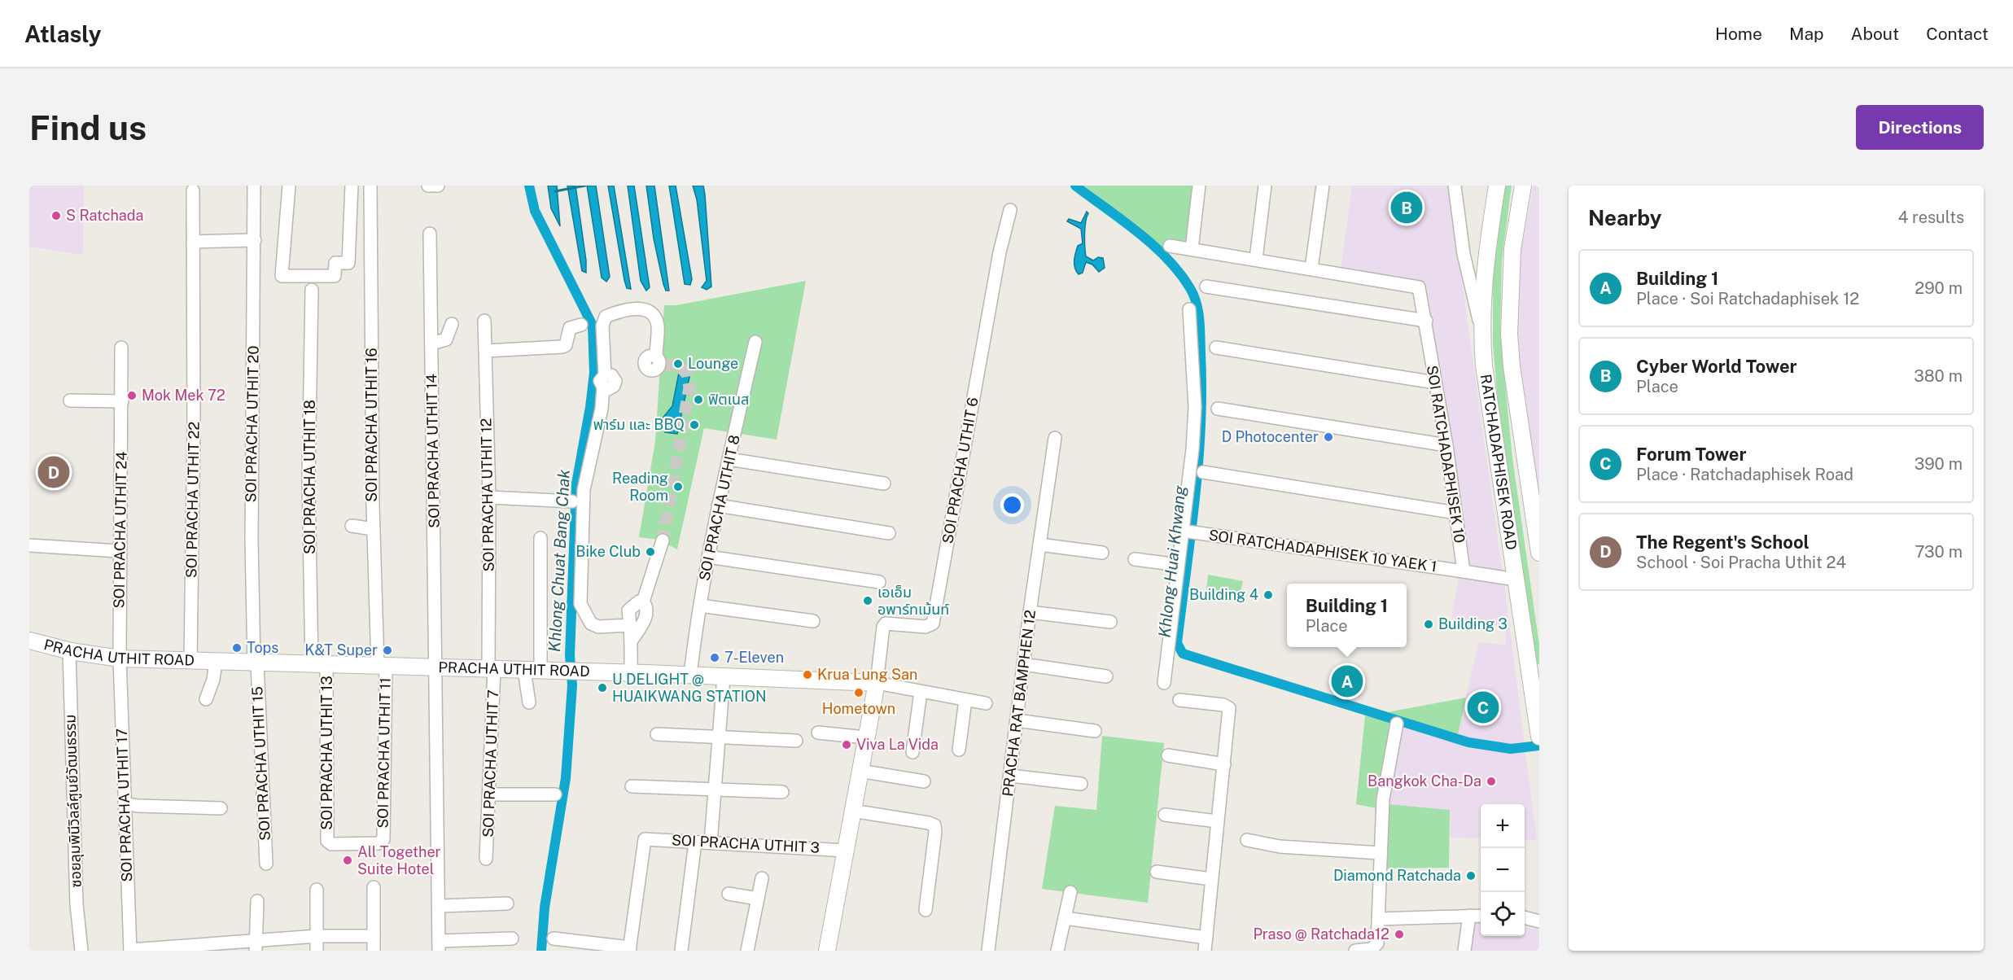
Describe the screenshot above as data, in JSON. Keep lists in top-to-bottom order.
{
  "streets": {
    "main road": ["RATCHADAPHISEK ROAD", "PRACHA UTHIT ROAD"],
    "street": [
      "SOI PRACHA UTHIT 20",
      "SOI PRACHA UTHIT 16",
      "SOI PRACHA UTHIT 14",
      "SOI RATCHADAPHISEK 10",
      "SOI PRACHA UTHIT 6",
      "SOI PRACHA UTHIT 18",
      "SOI PRACHA UTHIT 12",
      "SOI PRACHA UTHIT 22",
      "SOI PRACHA UTHIT 8",
      "SOI PRACHA UTHIT 24",
      "SOI RATCHADAPHISEK 10 YAEK 1",
      "PRACHA RAT BAMPHEN 12",
      "SOI PRACHA UTHIT 13",
      "SOI PRACHA UTHIT 11",
      "SOI PRACHA UTHIT 15",
      "SOI PRACHA UTHIT 7",
      "ซอยลุมพินีวิลล์ศูนย์วัฒนธรรม",
      "SOI PRACHA UTHIT 17",
      "SOI PRACHA UTHIT 3"
    ]
  },
  "crossings": [
    ["SOI PRACHA UTHIT 20", "PRACHA UTHIT ROAD"],
    ["SOI PRACHA UTHIT 20", "SOI PRACHA UTHIT 15"],
    ["SOI PRACHA UTHIT 16", "PRACHA UTHIT ROAD"],
    ["SOI PRACHA UTHIT 16", "SOI PRACHA UTHIT 11"],
    ["SOI PRACHA UTHIT 14", "PRACHA UTHIT ROAD"],
    ["SOI RATCHADAPHISEK 10", "SOI RATCHADAPHISEK 10 YAEK 1"],
    ["SOI PRACHA UTHIT 6", "PRACHA UTHIT ROAD"],
    ["SOI PRACHA UTHIT 18", "PRACHA UTHIT ROAD"],
    ["SOI PRACHA UTHIT 18", "SOI PRACHA UTHIT 13"],
    ["SOI PRACHA UTHIT 12", "PRACHA UTHIT ROAD"],
    ["SOI PRACHA UTHIT 12", "SOI PRACHA UTHIT 7"],
    ["SOI PRACHA UTHIT 22", "PRACHA UTHIT ROAD"],
    ["SOI PRACHA UTHIT 8", "PRACHA UTHIT ROAD"],
    ["SOI PRACHA UTHIT 24", "PRACHA UTHIT ROAD"],
    ["SOI PRACHA UTHIT 24", "SOI PRACHA UTHIT 17"],
    ["PRACHA UTHIT ROAD", "SOI PRACHA UTHIT 13"],
    ["PRACHA UTHIT ROAD", "SOI PRACHA UTHIT 11"],
    ["PRACHA UTHIT ROAD", "SOI PRACHA UTHIT 15"],
    ["PRACHA UTHIT ROAD", "SOI PRACHA UTHIT 7"],
    ["PRACHA UTHIT ROAD", "ซอยลุมพินีวิลล์ศูนย์วัฒนธรรม"],
    ["PRACHA UTHIT ROAD", "SOI PRACHA UTHIT 17"],
    ["SOI PRACHA UTHIT 13", "SOI PRACHA UTHIT 11"]
  ],
  "water": ["Khlong Chuat Bang Chak", "Khlong Huai Khwang"],
  "places": [
    "S Ratchada",
    "Lounge",
    "Mok Mek 72",
    "ฟิตเนส",
    "ฟาร์ม และ BBQ",
    "D Photocenter",
    "Reading Room",
    "Bike Club",
    "Building 4",
    "เอเอ็ม อพาร์ทเม้นท์",
    "Building 3",
    "Tops",
    "K&T Super",
    "7-Eleven",
    "Krua Lung San",
    "U DELIGHT @ HUAIKWANG STATION",
    "Hometown",
    "Viva La Vida",
    "Bangkok Cha-Da",
    "All Together Suite Hotel",
    "Diamond Ratchada",
    "Praso @ Ratchada12"
  ],
  "page": {
    "header": "Atlasly",
    "nav": [
      "Home",
      "Map",
      "About",
      "Contact"
    ],
    "buttons": "Directions",
    "title": "Find us",
    "heading": ["Nearby", "4 results"],
    "pins": [
      "B",
      "D",
      "A",
      "C"
    ],
    "list": [
      {
        "mark": "A",
        "name": "Building 1",
        "note": "Place · Soi Ratchadaphisek 12",
        "value": "290 m"
      },
      {
        "mark": "B",
        "name": "Cyber World Tower",
        "note": "Place",
        "value": "380 m"
      },
      {
        "mark": "C",
        "name": "Forum Tower",
        "note": "Place · Ratchadaphisek Road",
        "value": "390 m"
      },
      {
        "mark": "D",
        "name": "The Regent's School",
        "note": "School · Soi Pracha Uthit 24",
        "value": "730 m"
      }
    ],
    "popup": ["Building 1", "Place"],
    "map_buttons": ["+", "−"]
  }
}
